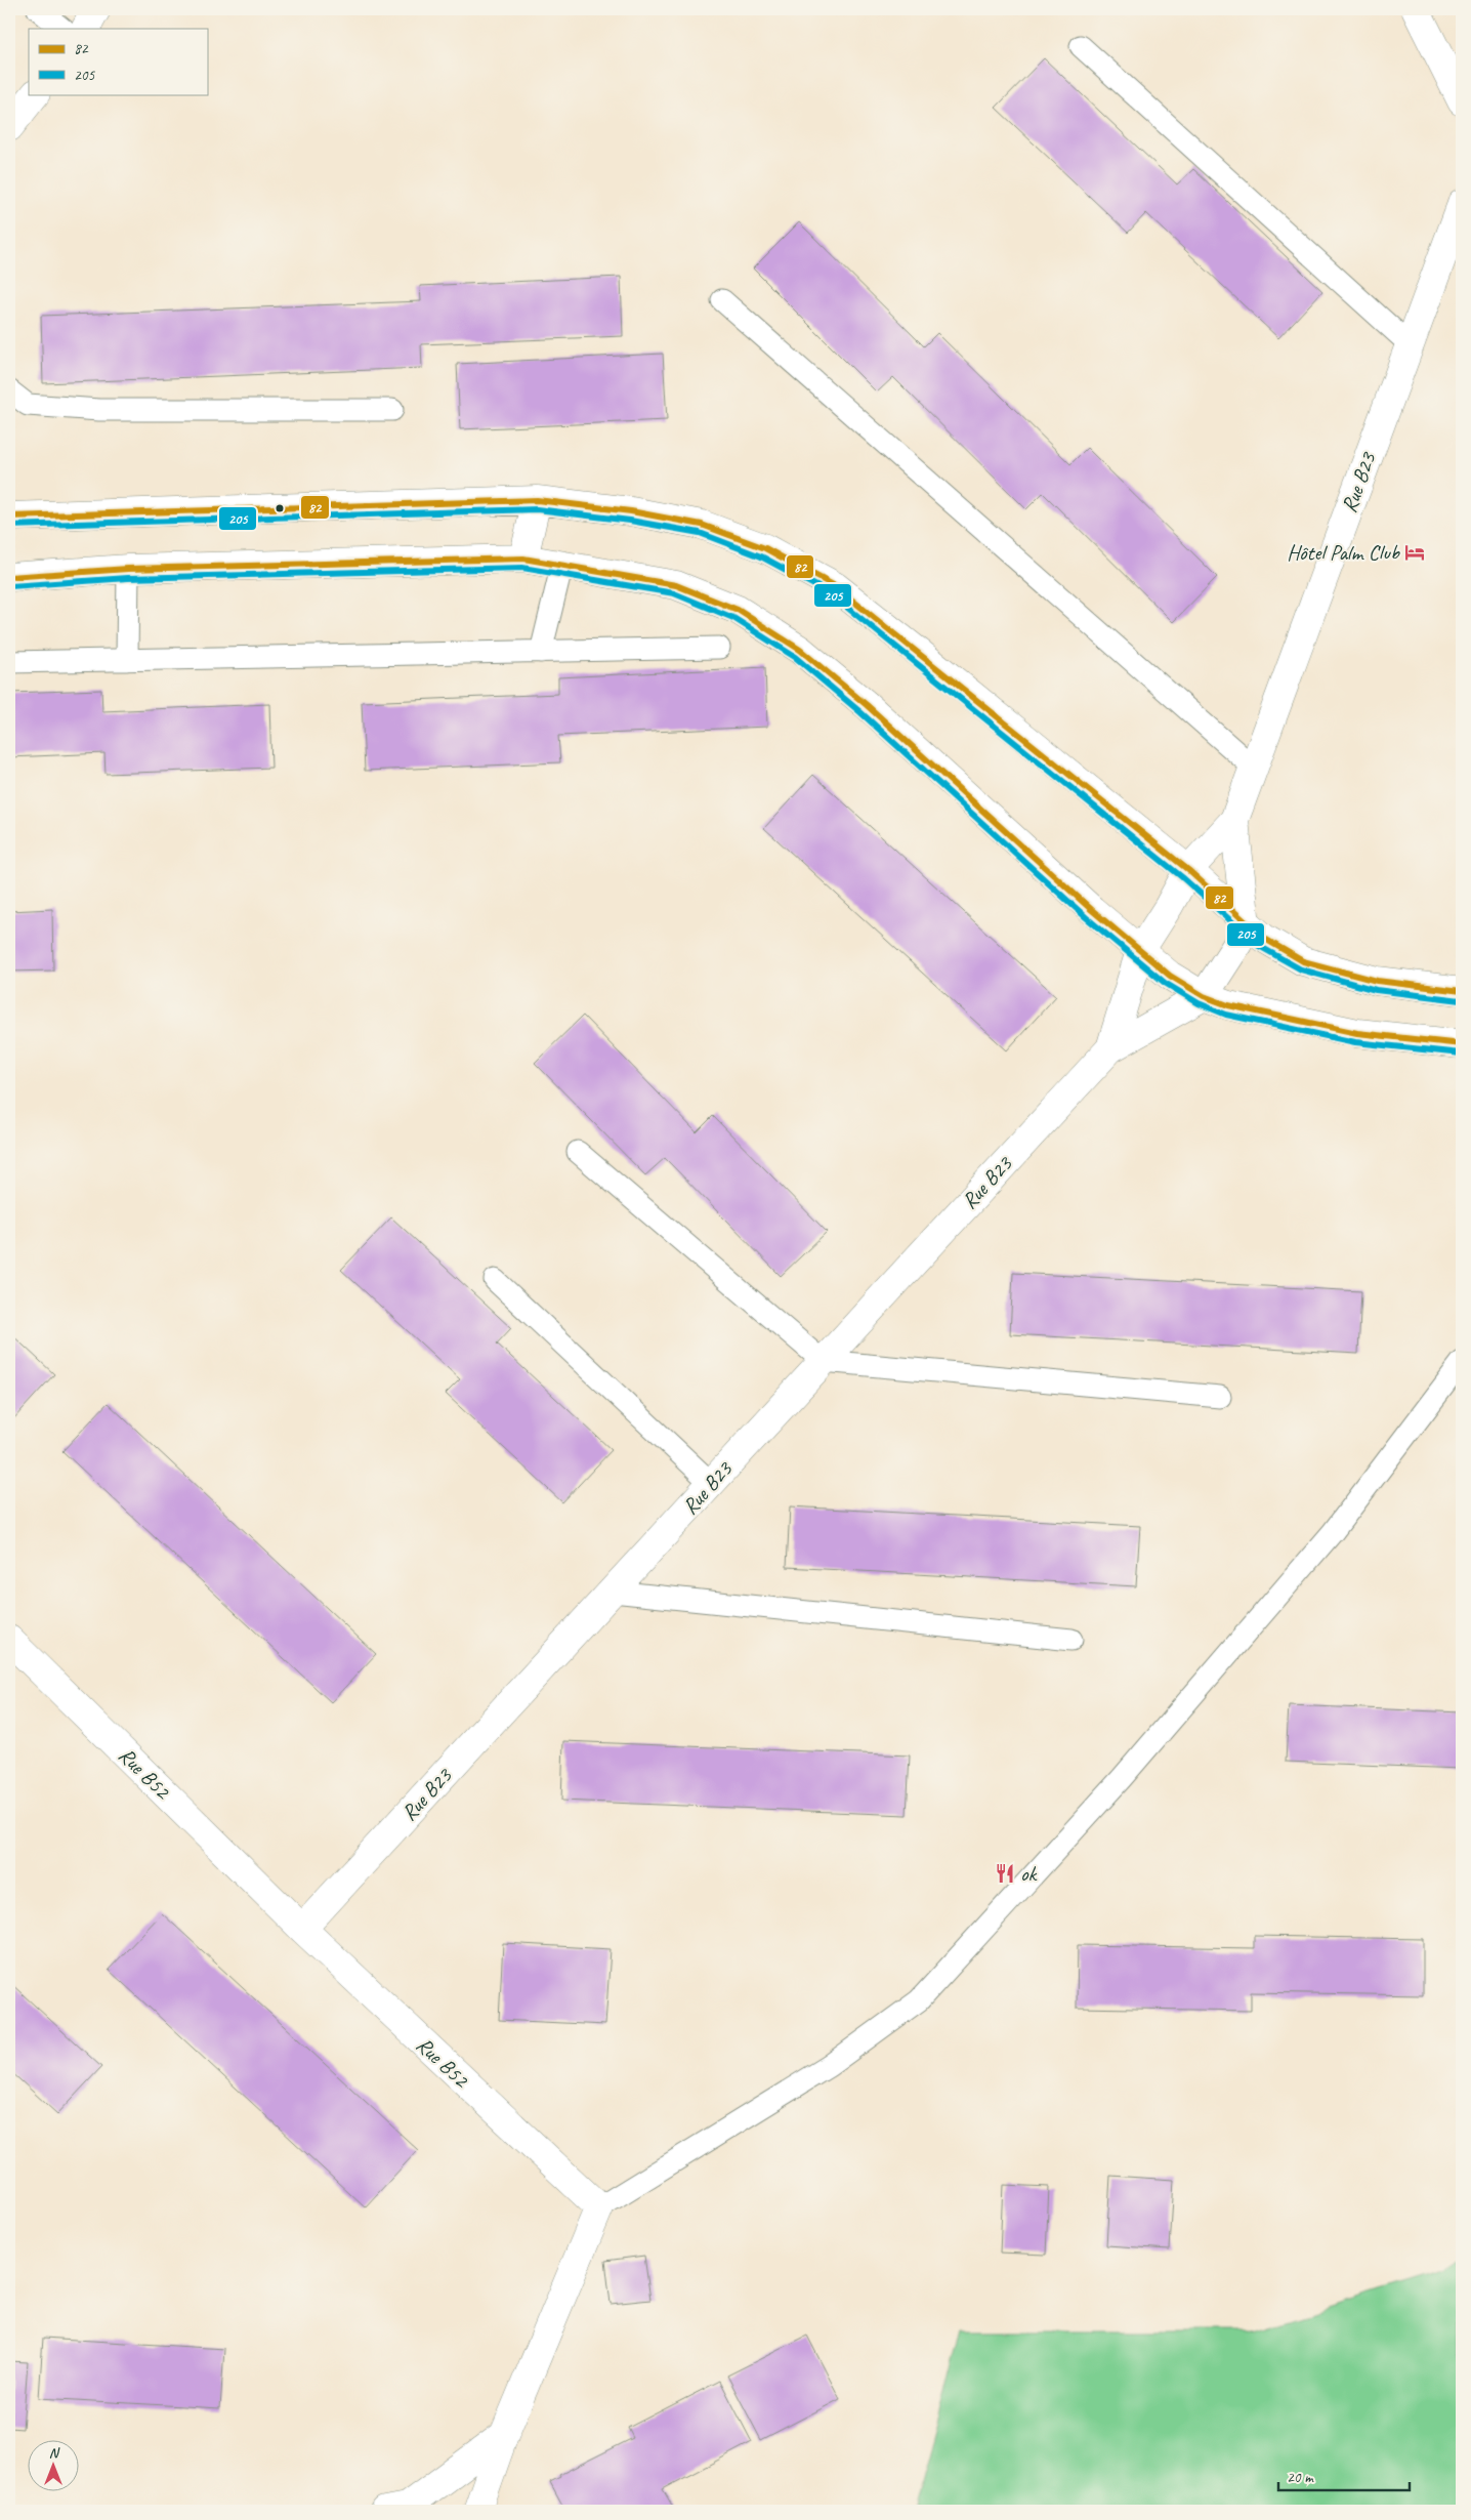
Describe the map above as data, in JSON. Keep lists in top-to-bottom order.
{
  "streets": {
    "street": ["Rue B23", "Rue B52"]
  },
  "crossings": [
    ["Rue B23", "Rue B52"]
  ],
  "places": {
    "hotel": ["Hôtel Palm Club"],
    "restaurant": ["ok"]
  },
  "lines": ["transit line 82", "transit line 205"],
  "legend": ["82", "205"],
  "scale_bar": "20 m",
  "north": "top"
}
